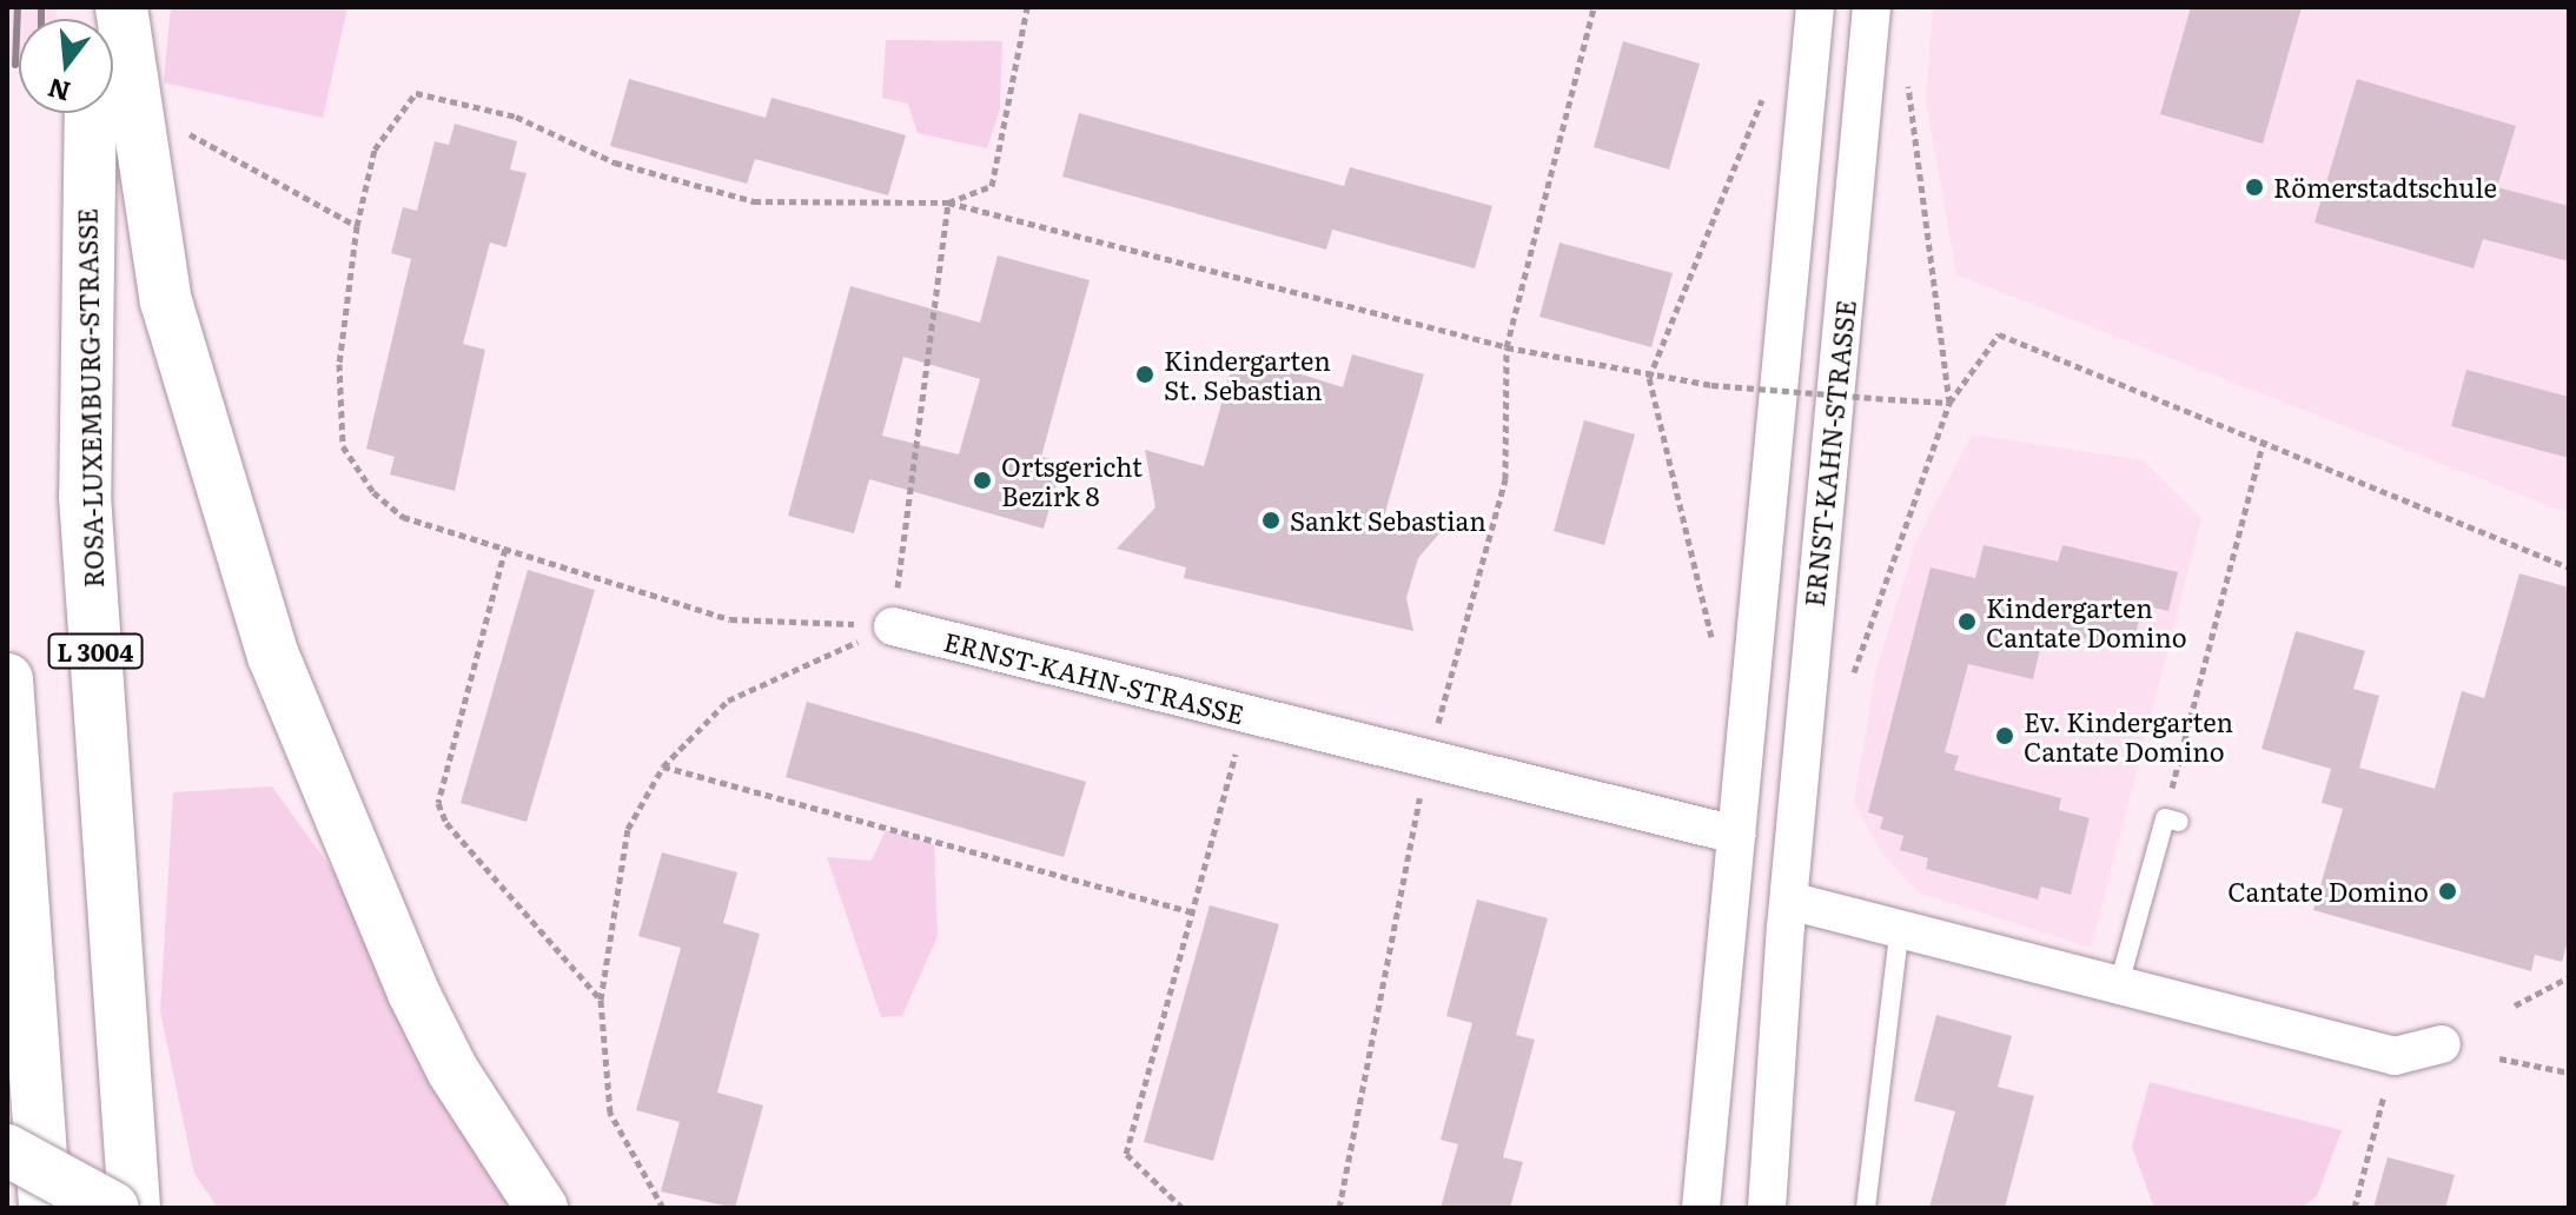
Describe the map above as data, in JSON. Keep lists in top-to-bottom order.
{
  "streets": {
    "highway": ["ROSA-LUXEMBURG-STRASSE", "L 3004"],
    "street": ["ERNST-KAHN-STRASSE"]
  },
  "places": [
    "Römerstadtschule",
    "Kindergarten St. Sebastian",
    "Ortsgericht Bezirk 8",
    "Sankt Sebastian",
    "Kindergarten Cantate Domino",
    "Ev. Kindergarten Cantate Domino",
    "Cantate Domino"
  ],
  "north": "bottom"
}
